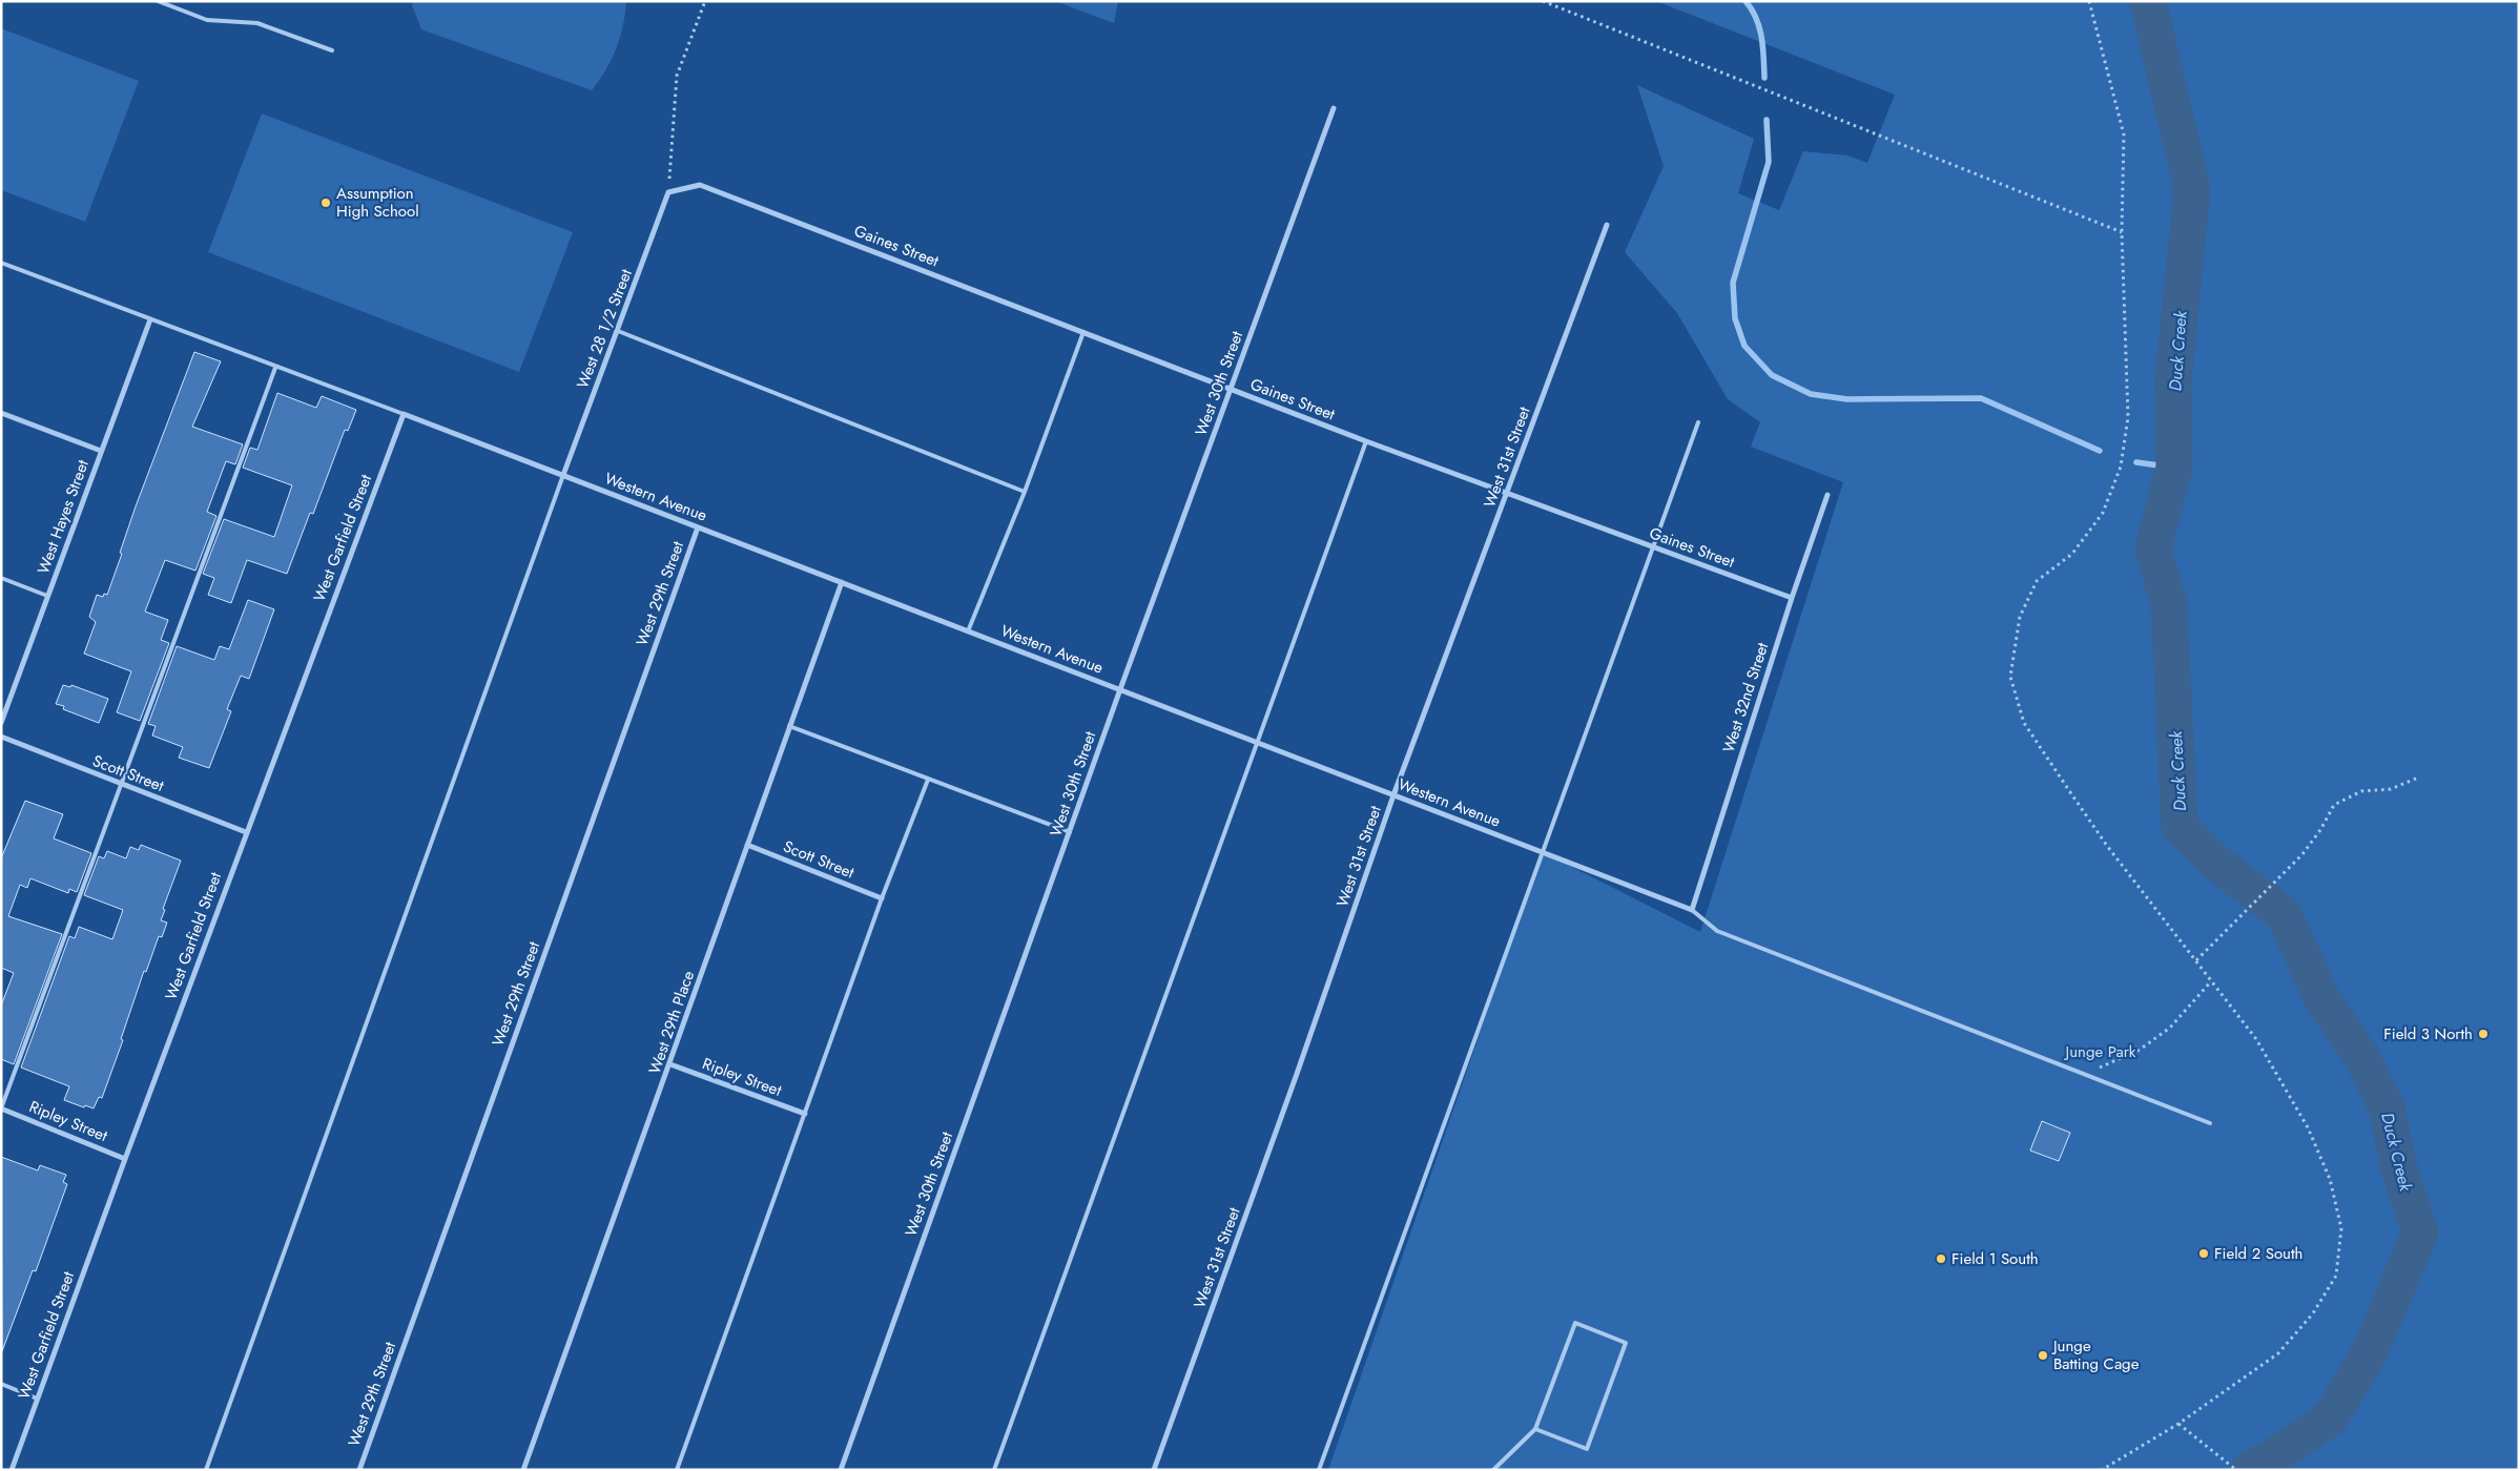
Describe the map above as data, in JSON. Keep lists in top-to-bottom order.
{
  "streets": {
    "street": [
      "Gaines Street",
      "West 28 1/2 Street",
      "West 30th Street",
      "West 31st Street",
      "Western Avenue",
      "West Hayes Street",
      "West Garfield Street",
      "West 29th Street",
      "West 32nd Street",
      "Scott Street",
      "West 29th Place",
      "Ripley Street"
    ]
  },
  "crossings": [
    ["Gaines Street", "West 28 1/2 Street"],
    ["Gaines Street", "West 30th Street"],
    ["Gaines Street", "West 31st Street"],
    ["Gaines Street", "West 32nd Street"],
    ["West 28 1/2 Street", "Western Avenue"],
    ["West 30th Street", "Western Avenue"],
    ["West 31st Street", "Western Avenue"],
    ["Western Avenue", "West Garfield Street"],
    ["Western Avenue", "West 29th Street"],
    ["Western Avenue", "West 32nd Street"],
    ["Western Avenue", "West 29th Place"],
    ["West Garfield Street", "Scott Street"],
    ["West Garfield Street", "Ripley Street"],
    ["Scott Street", "West 29th Place"],
    ["West 29th Place", "Ripley Street"]
  ],
  "water": ["Duck Creek"],
  "parks": ["Junge Park"],
  "places": [
    "Assumption High School",
    "Field 3 North",
    "Field 2 South",
    "Field 1 South",
    "Junge Batting Cage"
  ]
}
